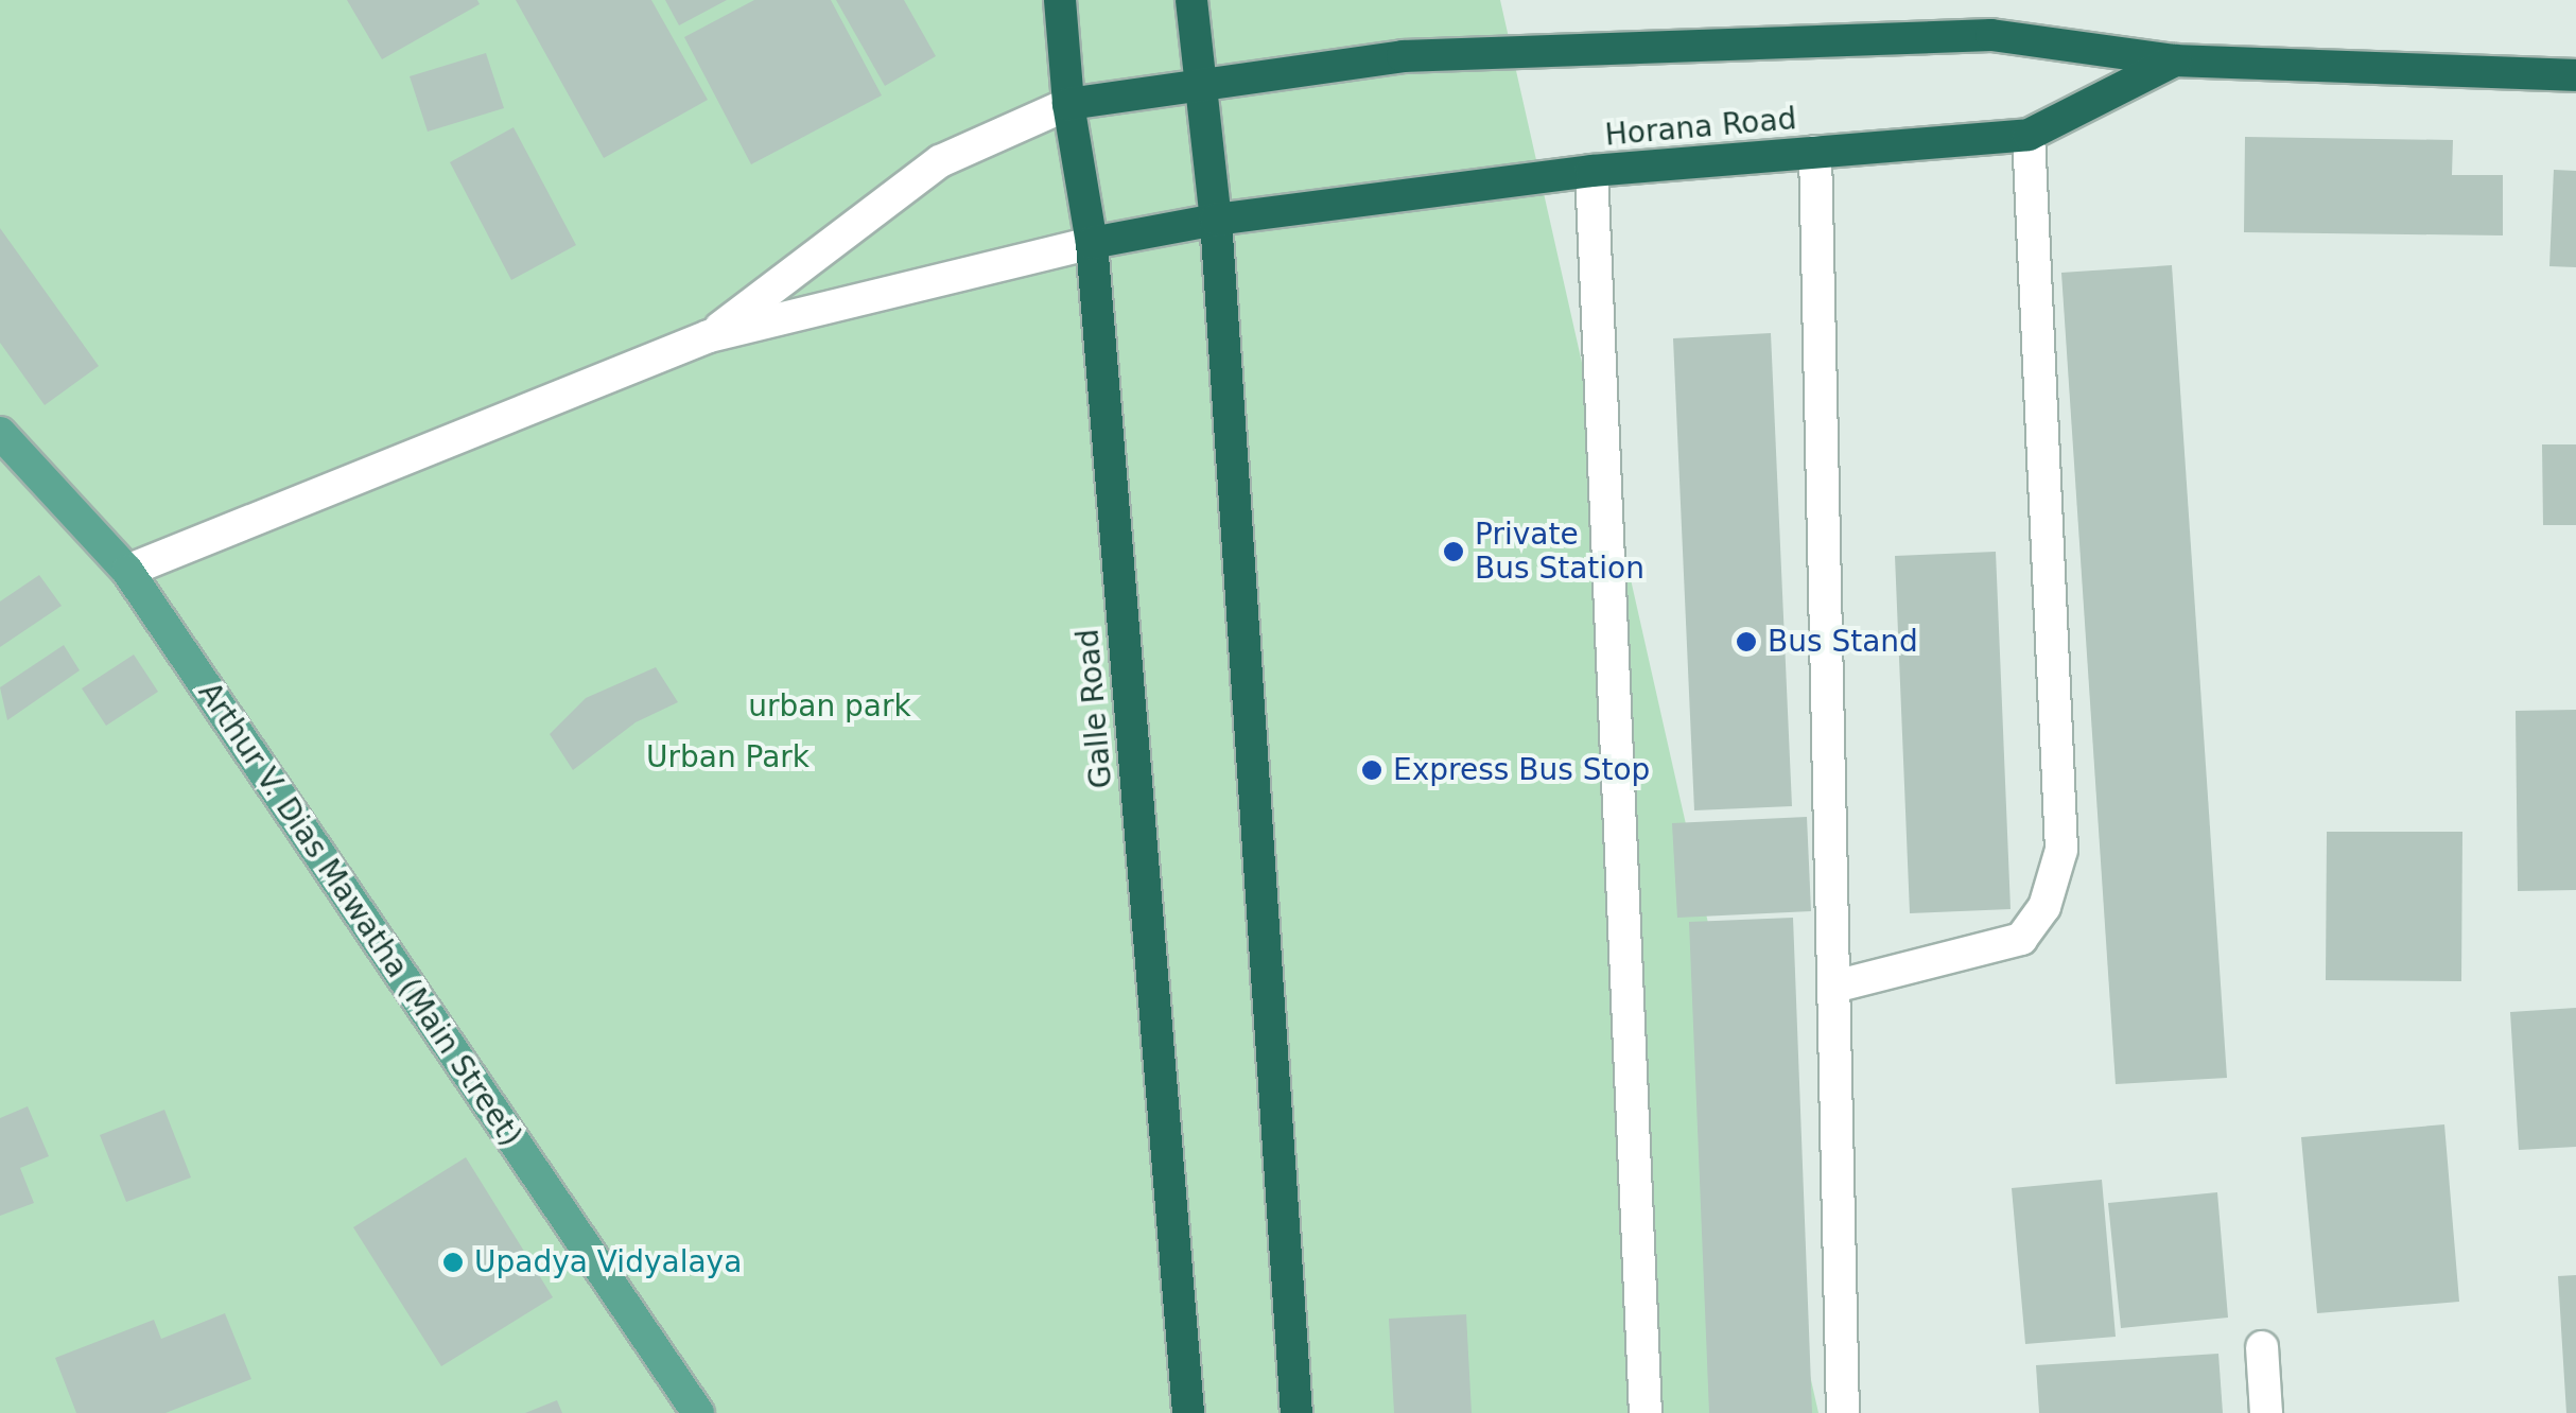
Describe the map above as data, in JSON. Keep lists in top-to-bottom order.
{
  "streets": {
    "highway": ["Horana Road", "Galle Road"],
    "main road": ["Arthur V. Dias Mawatha (Main Street)"]
  },
  "crossings": [
    ["Horana Road", "Galle Road"]
  ],
  "parks": ["urban park", "Urban Park"],
  "places": [
    "Private Bus Station",
    "Bus Stand",
    "Express Bus Stop",
    "Upadya Vidyalaya"
  ]
}
